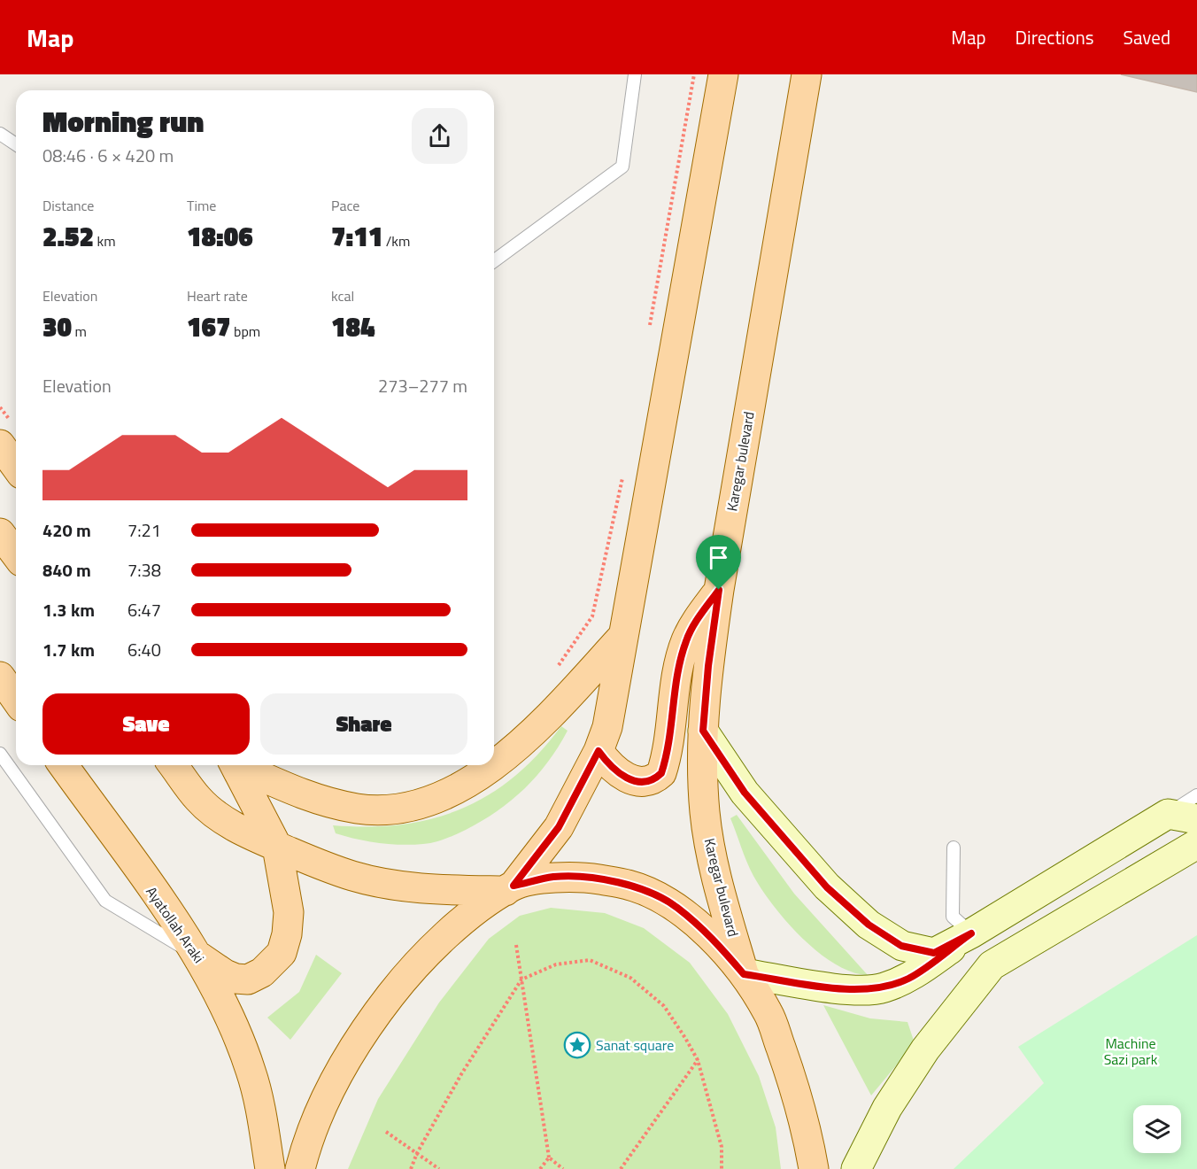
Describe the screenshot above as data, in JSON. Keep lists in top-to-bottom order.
{
  "streets": {
    "main road": ["Karegar bulevard", "Ayatollah Araki"]
  },
  "parks": ["Machine Sazi park"],
  "places": {
    "place": ["Sanat square"]
  },
  "page": {
    "header": "Map",
    "nav": ["Map", "Directions", "Saved"],
    "heading": ["Morning run", "08:46 · 6 × 420 m"],
    "stats": [
      ["Distance", "2.52 km"],
      ["Time", "18:06"],
      ["Pace", "7:11 /km"],
      ["Elevation", "30 m"],
      ["Heart rate", "167 bpm"],
      ["kcal", "184"]
    ],
    "chart": ["Elevation", "273–277 m"],
    "list": [
      {
        "name": "420 m",
        "note": "7:21"
      },
      {
        "name": "840 m",
        "note": "7:38"
      },
      {
        "name": "1.3 km",
        "note": "6:47"
      },
      {
        "name": "1.7 km",
        "note": "6:40"
      }
    ],
    "buttons": ["Save", "Share"]
  }
}
